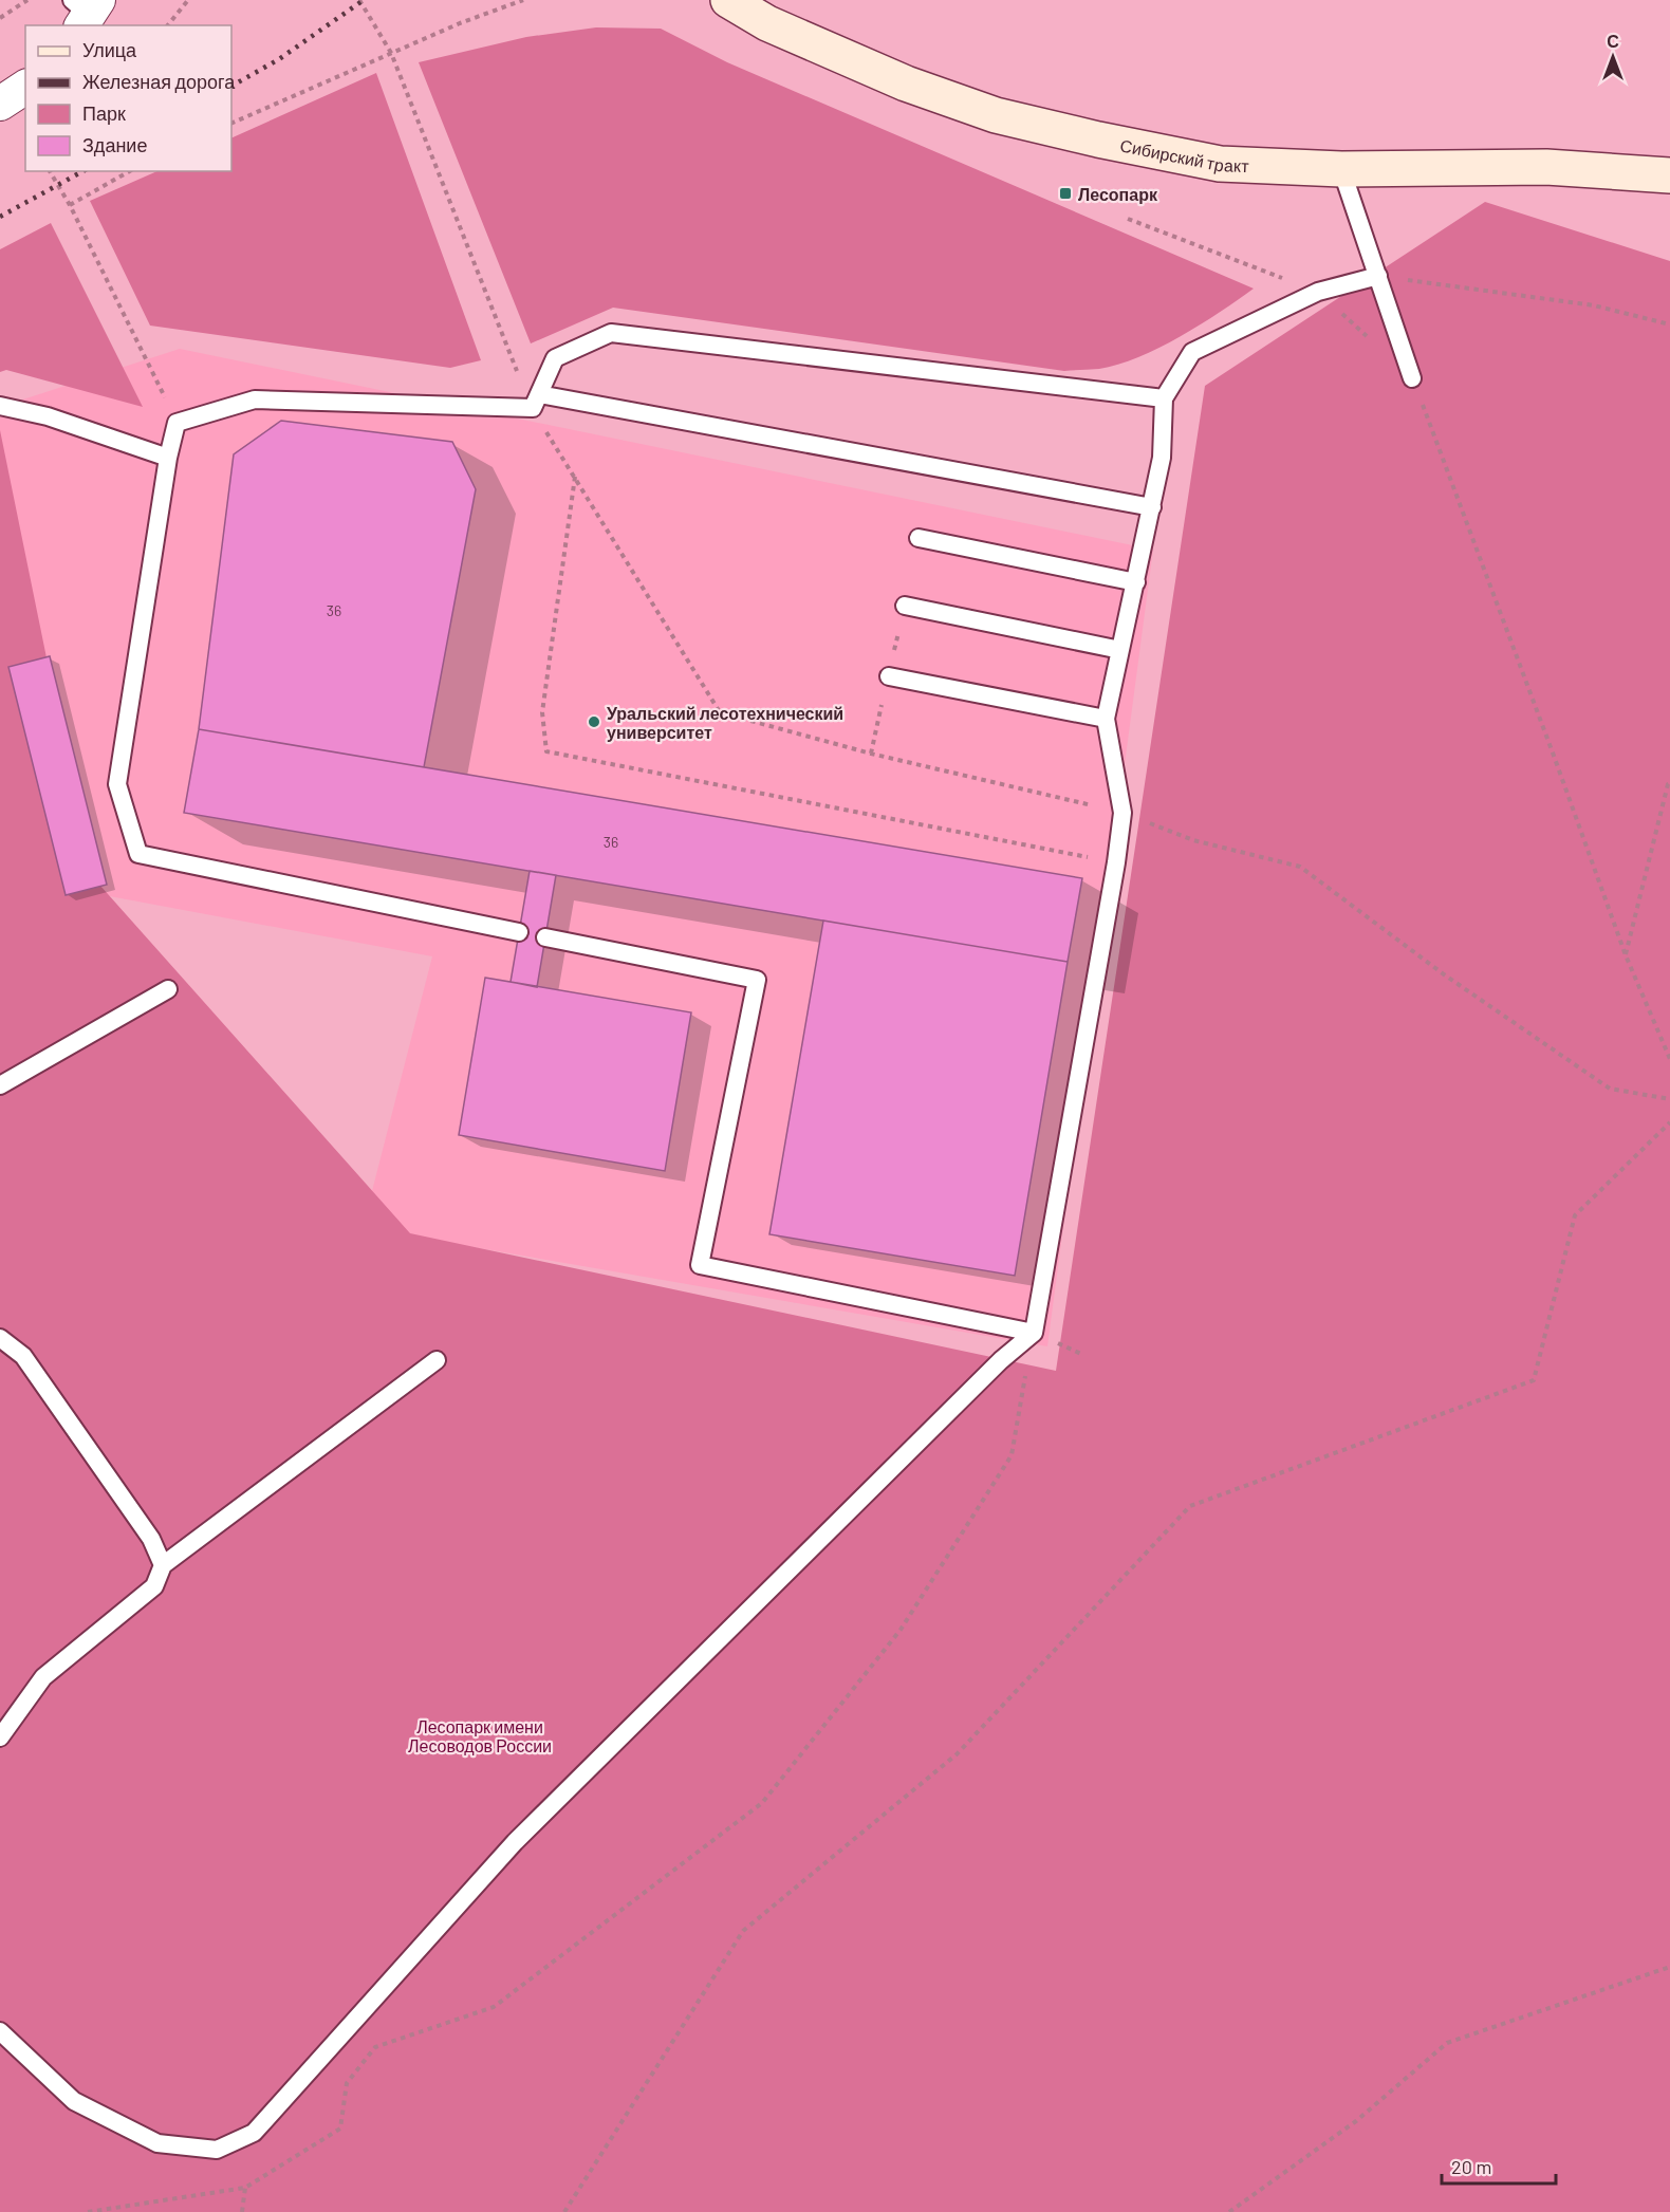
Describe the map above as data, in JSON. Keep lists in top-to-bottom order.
{
  "streets": {
    "main road": ["Сибирский тракт"]
  },
  "parks": ["Лесопарк имени Лесоводов России"],
  "places": {
    "transit": ["Лесопарк"],
    "other": ["Уральский лесотехнический университет"]
  },
  "house_numbers": ["36", "36"],
  "legend": [
    "Улица",
    "Железная дорога",
    "Парк",
    "Здание"
  ],
  "scale_bar": "20 m",
  "north": "top"
}
